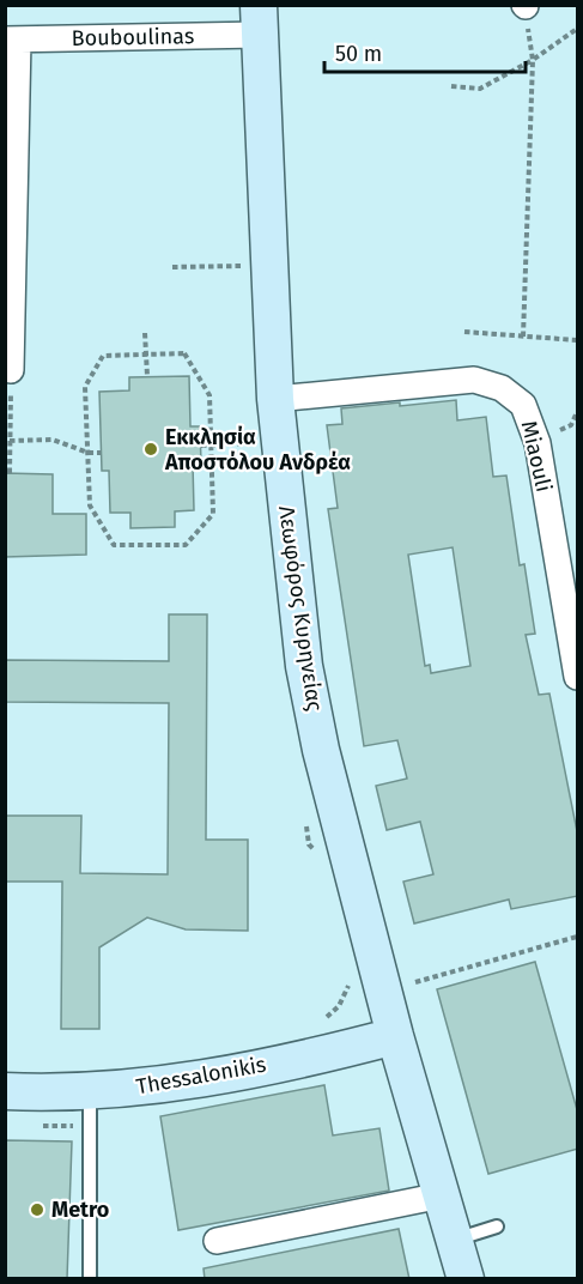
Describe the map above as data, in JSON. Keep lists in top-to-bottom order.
{
  "streets": {
    "main road": ["Λεωφόρος Κυρηνείας", "Thessalonikis"],
    "street": ["Bouboulinas", "Miaouli"]
  },
  "crossings": [
    ["Bouboulinas", "Λεωφόρος Κυρηνείας"],
    ["Miaouli", "Λεωφόρος Κυρηνείας"],
    ["Λεωφόρος Κυρηνείας", "Thessalonikis"]
  ],
  "places": ["Εκκλησία Αποστόλου Ανδρέα", "Metro"],
  "scale_bar": "50 m"
}
